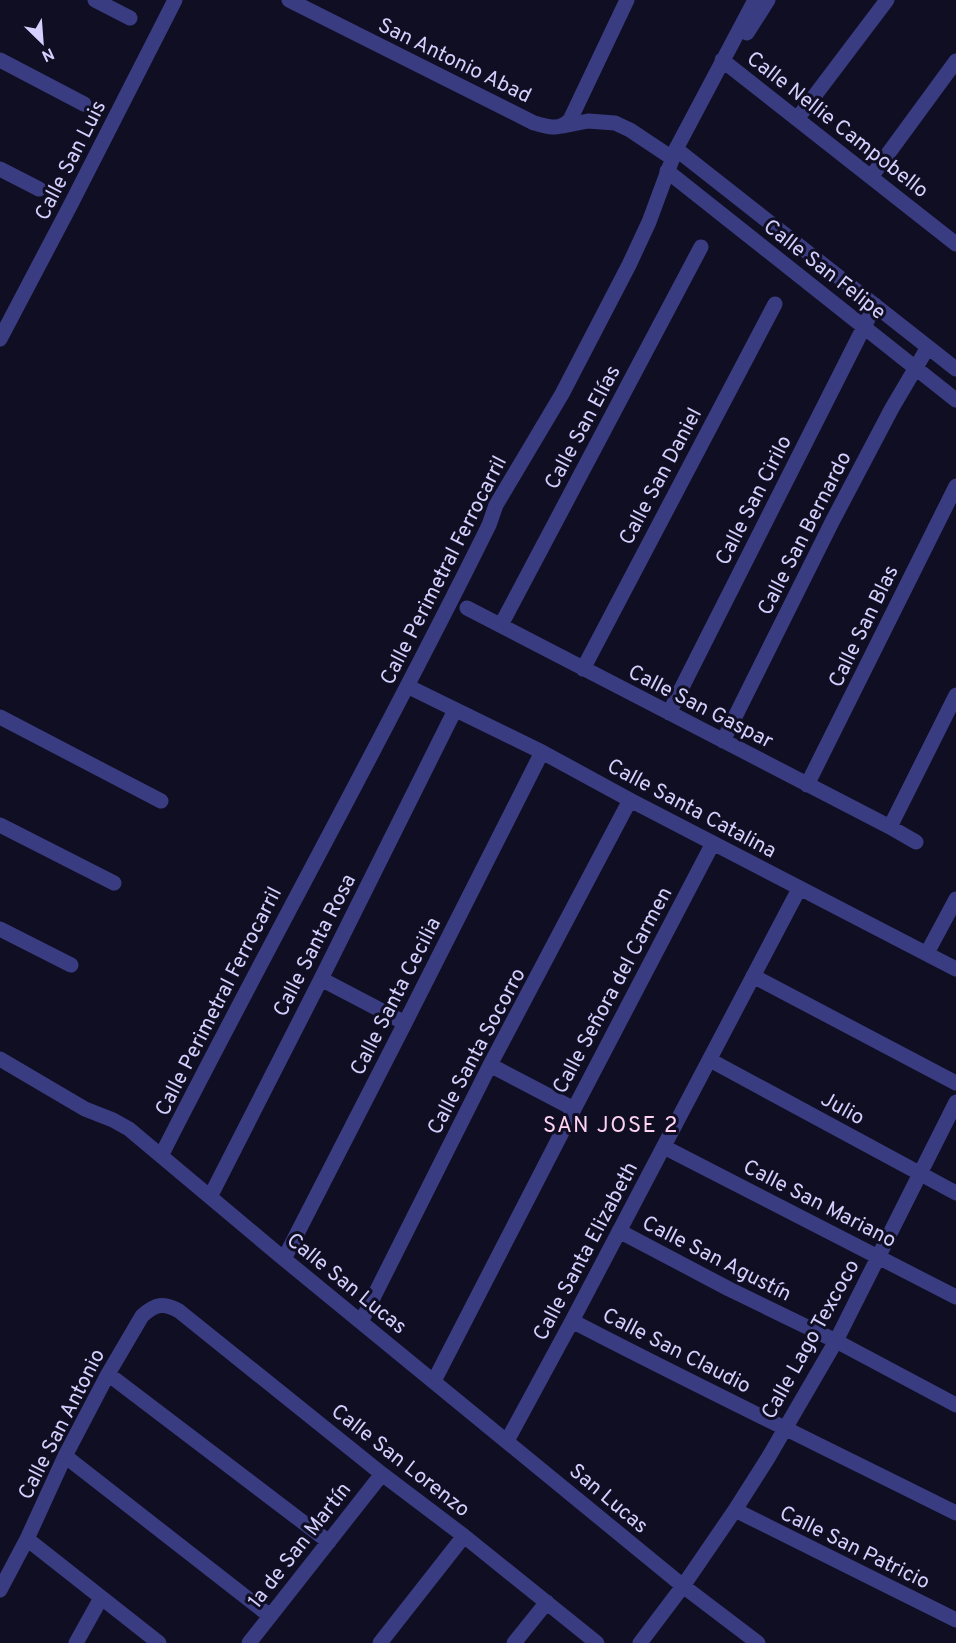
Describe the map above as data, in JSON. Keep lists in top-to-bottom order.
{
  "streets": {
    "street": [
      "San Antonio Abad",
      "Calle Nellie Campobello",
      "Calle San Luis",
      "Calle San Felipe",
      "Calle San Elías",
      "Calle San Daniel",
      "Calle San Cirilo",
      "Calle San Bernardo",
      "Calle Perimetral Ferrocarril",
      "Calle San Blas",
      "Calle San Gaspar",
      "Calle Santa Catalina",
      "Calle Santa Rosa",
      "Calle Señora del Carmen",
      "Calle Santa Cecilia",
      "Calle Santa Socorro",
      "Julio",
      "Calle San Mariano",
      "Calle Santa Elizabeth",
      "Calle San Agustín",
      "Calle San Lucas",
      "Calle Lago Texcoco",
      "Calle San Claudio",
      "Calle San Antonio",
      "Calle San Lorenzo",
      "San Lucas",
      "1a de San Martín",
      "Calle San Patricio"
    ]
  },
  "crossings": [
    ["San Antonio Abad", "Calle San Felipe"],
    ["San Antonio Abad", "Calle Perimetral Ferrocarril"],
    ["Calle Nellie Campobello", "Calle Perimetral Ferrocarril"],
    ["Calle San Felipe", "Calle San Cirilo"],
    ["Calle San Felipe", "Calle San Bernardo"],
    ["Calle San Felipe", "Calle Perimetral Ferrocarril"],
    ["Calle San Elías", "Calle San Gaspar"],
    ["Calle San Daniel", "Calle San Gaspar"],
    ["Calle San Cirilo", "Calle San Gaspar"],
    ["Calle San Bernardo", "Calle San Gaspar"],
    ["Calle Perimetral Ferrocarril", "Calle Santa Catalina"],
    ["Calle Perimetral Ferrocarril", "Calle San Lucas"],
    ["Calle San Blas", "Calle San Gaspar"],
    ["Calle Santa Catalina", "Calle Santa Rosa"],
    ["Calle Santa Catalina", "Calle Señora del Carmen"],
    ["Calle Santa Catalina", "Calle Santa Cecilia"],
    ["Calle Santa Catalina", "Calle Santa Socorro"],
    ["Calle Santa Catalina", "Calle Santa Elizabeth"],
    ["Calle Santa Rosa", "Calle San Lucas"],
    ["Calle Señora del Carmen", "Calle San Lucas"],
    ["Calle Santa Cecilia", "Calle San Lucas"],
    ["Calle Santa Socorro", "Calle San Lucas"],
    ["Julio", "Calle Santa Elizabeth"],
    ["Julio", "Calle Lago Texcoco"],
    ["Calle San Mariano", "Calle Santa Elizabeth"],
    ["Calle San Mariano", "Calle Lago Texcoco"],
    ["Calle Santa Elizabeth", "Calle San Agustín"],
    ["Calle Santa Elizabeth", "Calle San Lucas"],
    ["Calle Santa Elizabeth", "Calle San Claudio"],
    ["Calle Santa Elizabeth", "San Lucas"],
    ["Calle San Agustín", "Calle Lago Texcoco"],
    ["Calle San Lucas", "San Lucas"],
    ["Calle Lago Texcoco", "Calle San Claudio"],
    ["Calle Lago Texcoco", "San Lucas"],
    ["Calle Lago Texcoco", "Calle San Patricio"],
    ["Calle San Antonio", "Calle San Lorenzo"],
    ["Calle San Lorenzo", "1a de San Martín"]
  ],
  "districts": ["SAN JOSE 2"],
  "north": "bottom right"
}
